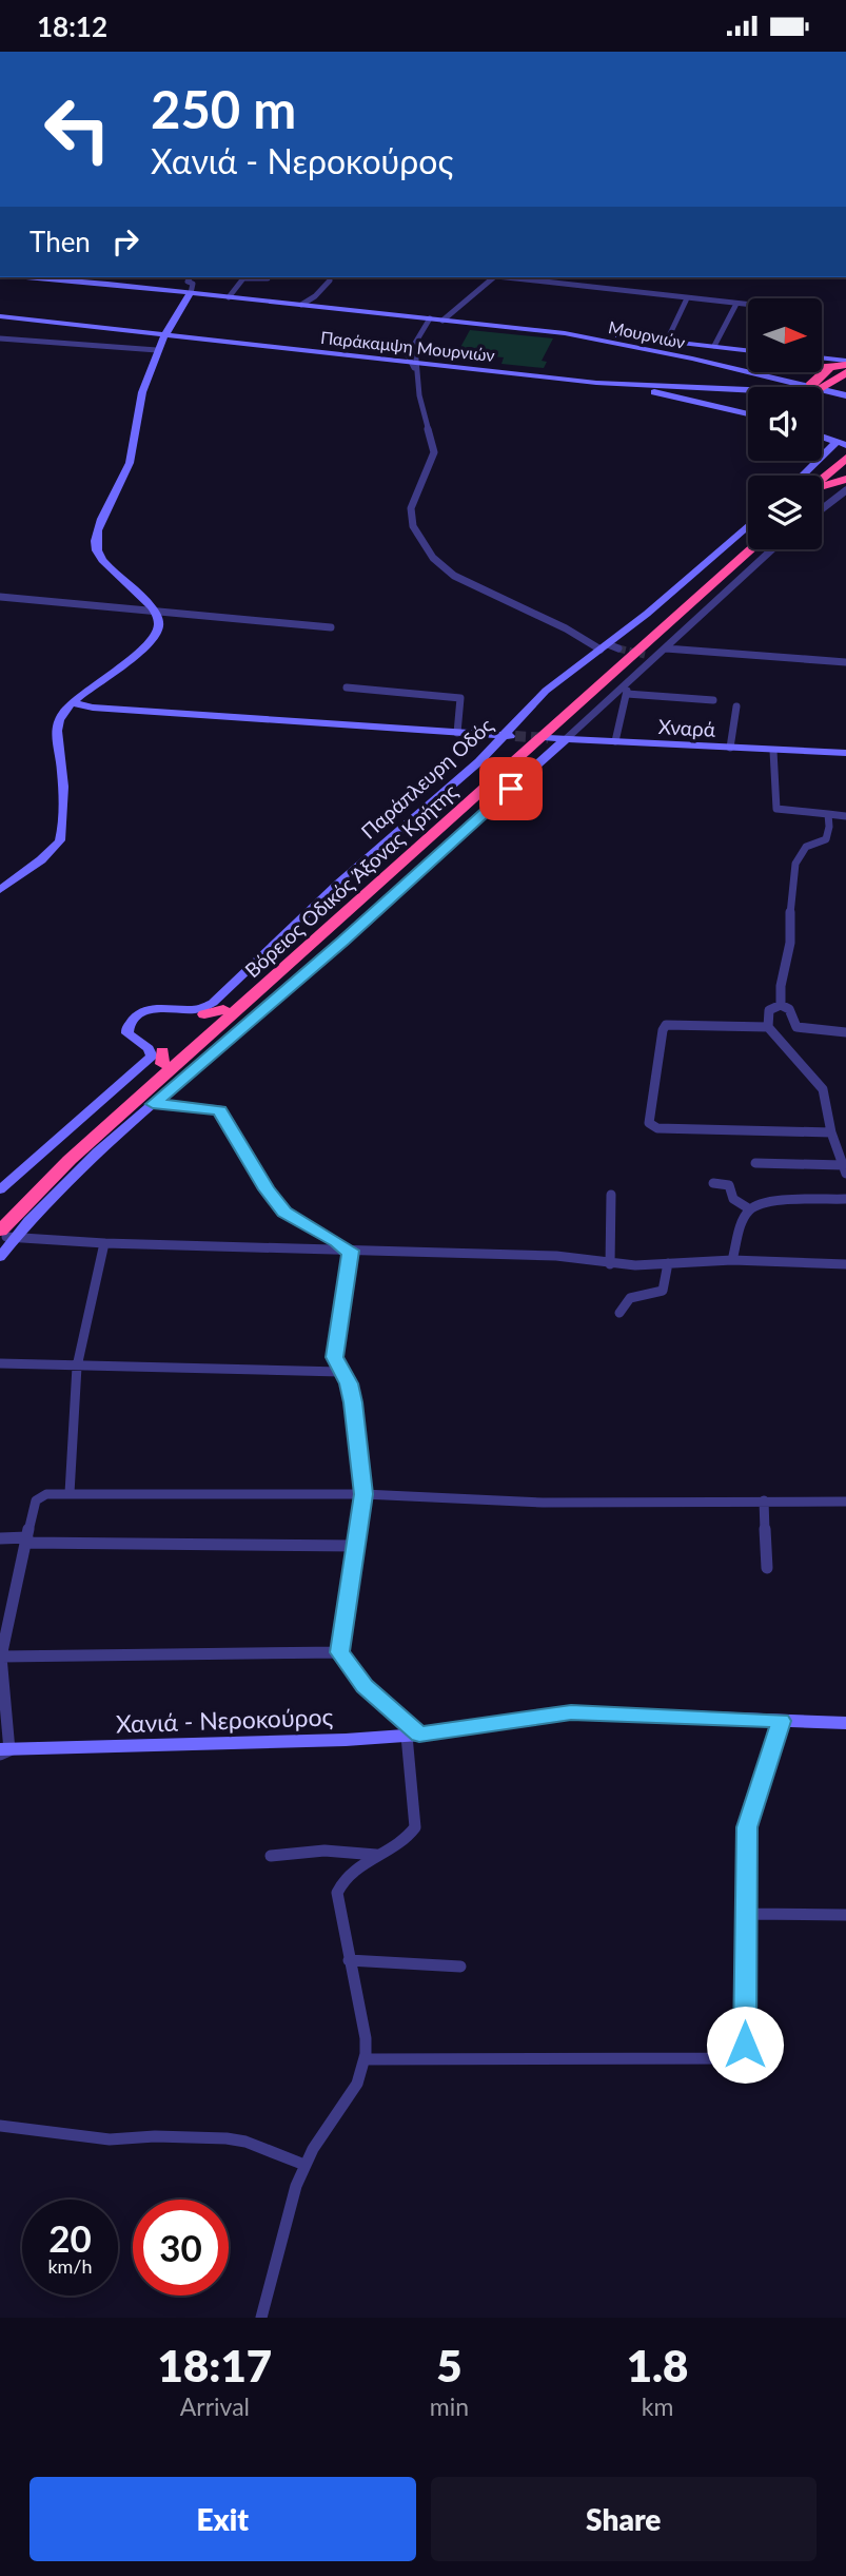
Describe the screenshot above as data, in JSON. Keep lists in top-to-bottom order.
{
  "streets": {
    "highway": ["Βόρειος Οδικός Άξονας Κρήτης"],
    "street": [
      "Μουρνιών",
      "Παράκαμψη Μουρνιών",
      "Χναρά",
      "Παράπλευρη Οδός",
      "Χανιά - Νεροκούρος"
    ]
  },
  "crossings": [
    ["Μουρνιών", "Παράκαμψη Μουρνιών"]
  ],
  "north": "right",
  "page": {
    "status": "18:12",
    "turn": ["250 m", "Χανιά - Νεροκούρος"],
    "then": "Then",
    "speed": "20 km/h",
    "limit": "30",
    "eta": [
      "18:17",
      "Arrival",
      "5",
      "min",
      "1.8",
      "km"
    ],
    "buttons": ["Exit", "Share"]
  }
}
